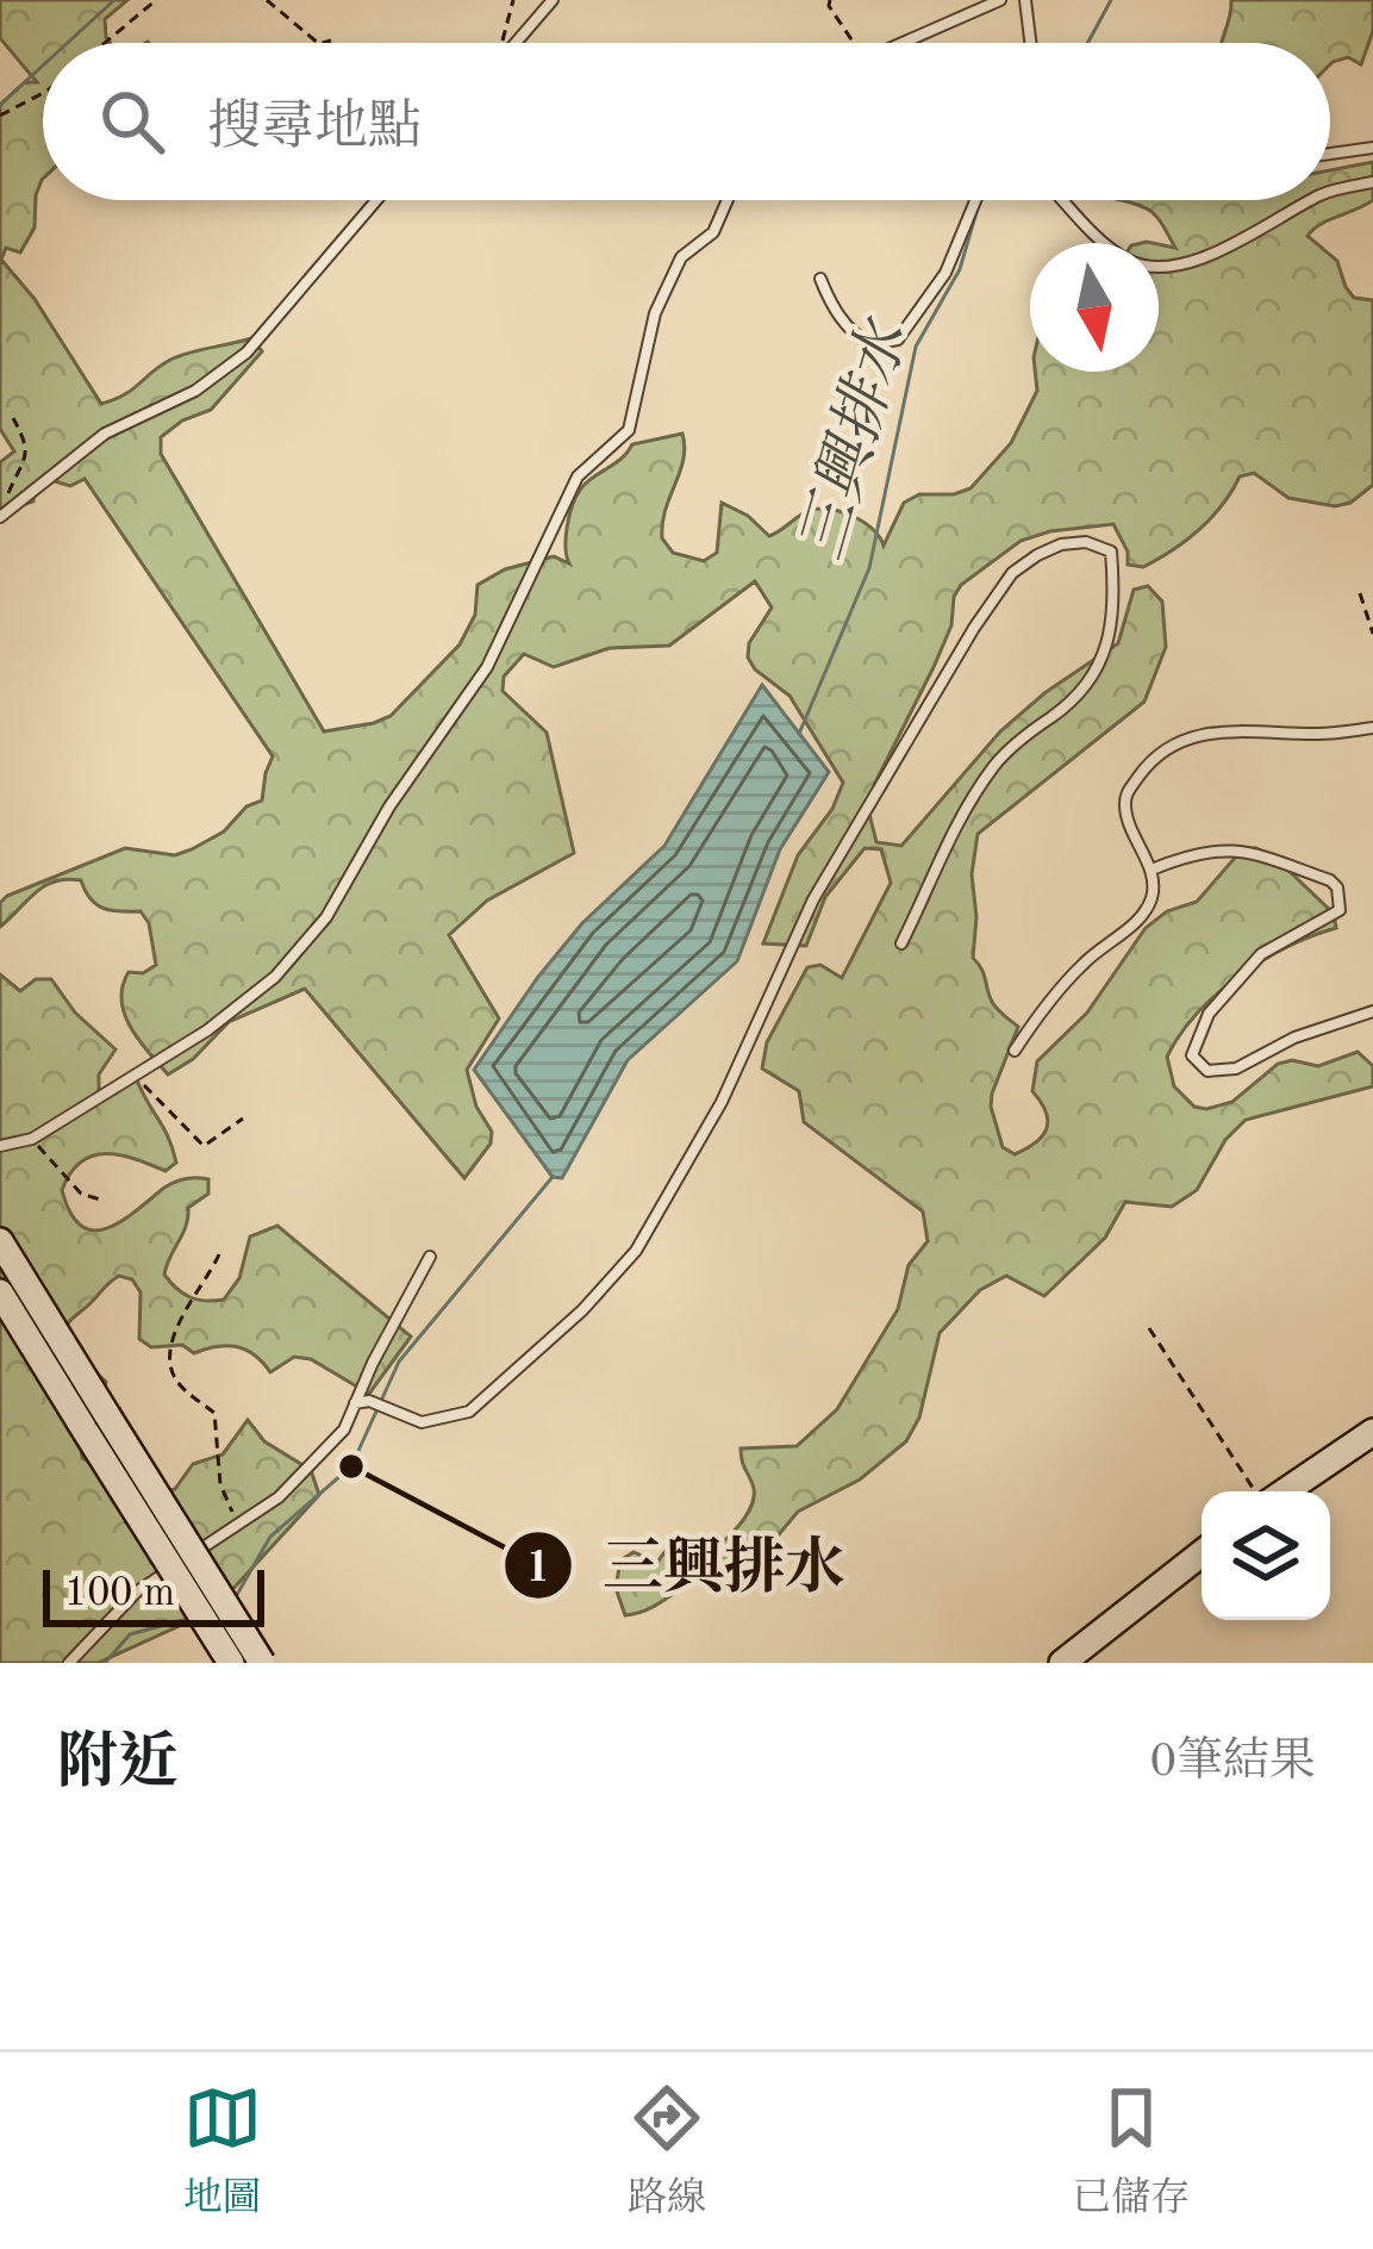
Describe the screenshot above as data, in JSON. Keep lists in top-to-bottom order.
{
  "water": ["三興排水"],
  "places": ["三興排水"],
  "scale_bar": "100 m",
  "north": "bottom",
  "page": {
    "search": "搜尋地點",
    "scale": "100 m",
    "heading": ["附近", "0筆結果"],
    "nav": ["地圖", "路線", "已儲存"]
  }
}
